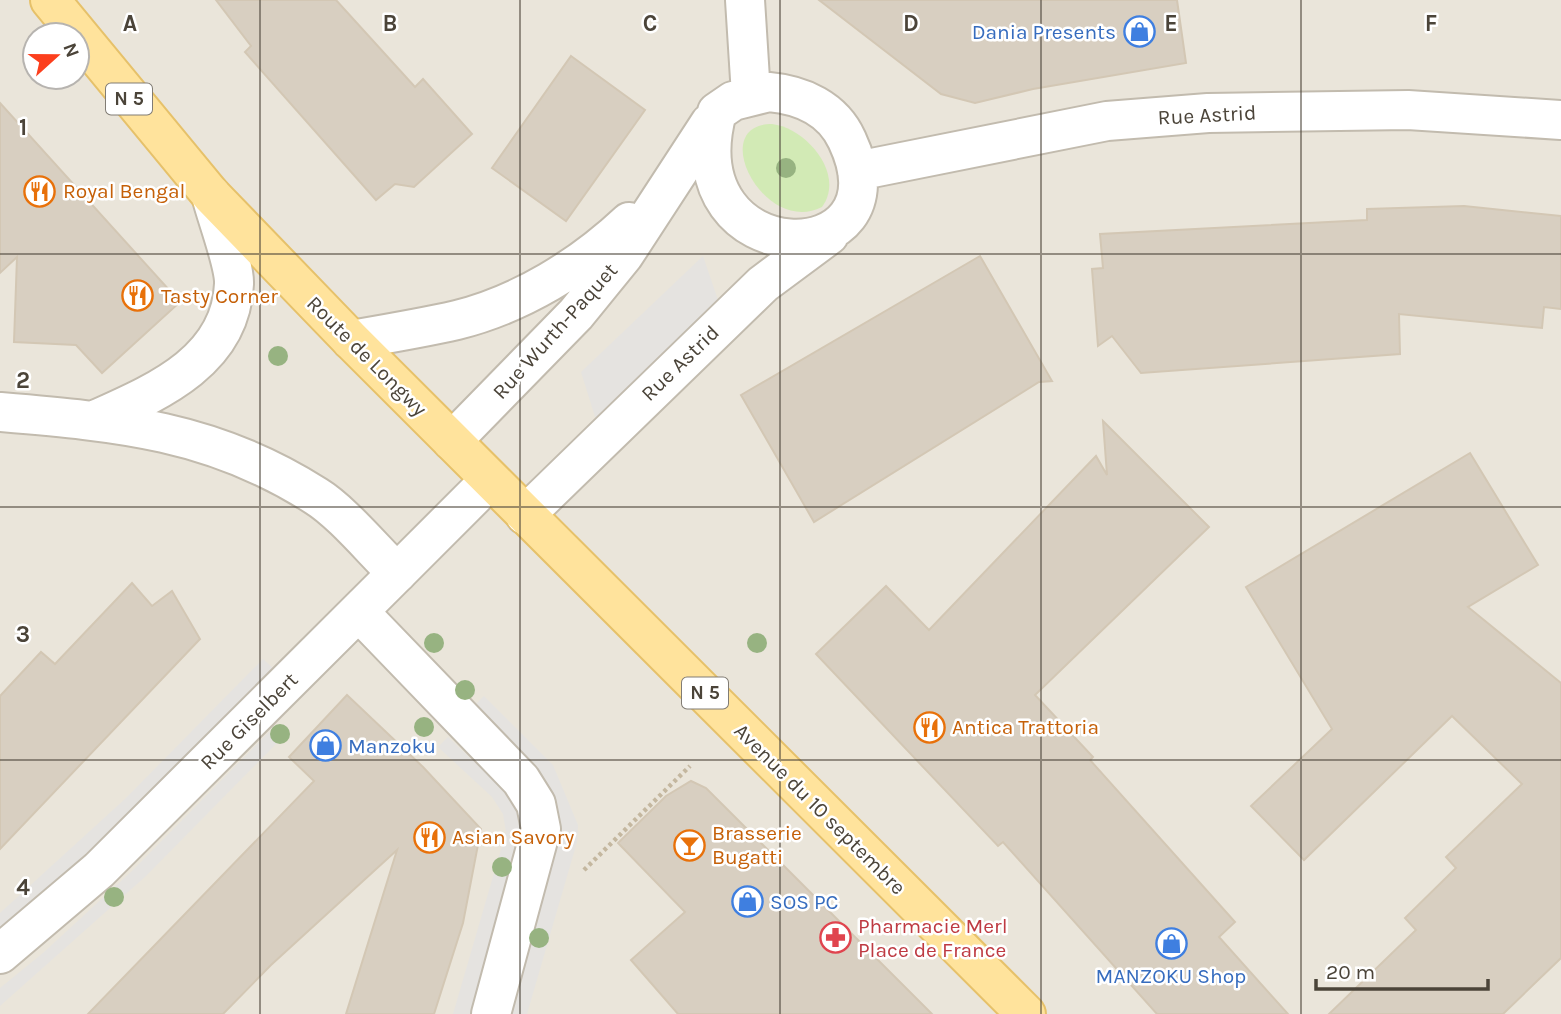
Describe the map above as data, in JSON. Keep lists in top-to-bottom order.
{
  "streets": {
    "main road": ["N 5", "Route de Longwy", "Avenue du 10 septembre"],
    "street": ["Rue Astrid", "Rue Wurth-Paquet", "Rue Giselbert"]
  },
  "crossings": [
    ["Rue Astrid", "Rue Wurth-Paquet"],
    ["Rue Astrid", "Route de Longwy"],
    ["Rue Astrid", "Avenue du 10 septembre"],
    ["Rue Wurth-Paquet", "Route de Longwy"],
    ["Route de Longwy", "Rue Giselbert"],
    ["Route de Longwy", "Avenue du 10 septembre"]
  ],
  "places": {
    "shop": [
      "Dania Presents",
      "Manzoku",
      "SOS PC",
      "MANZOKU Shop"
    ],
    "restaurant": [
      "Royal Bengal",
      "Tasty Corner",
      "Antica Trattoria",
      "Asian Savory"
    ],
    "bar": ["Brasserie Bugatti"],
    "pharmacy": ["Pharmacie Merl Place de France"]
  },
  "scale_bar": "20 m",
  "north": "right",
  "grid": {
    "columns": [
      "A",
      "B",
      "C",
      "D",
      "E",
      "F"
    ],
    "rows": [
      "1",
      "2",
      "3",
      "4"
    ]
  }
}
